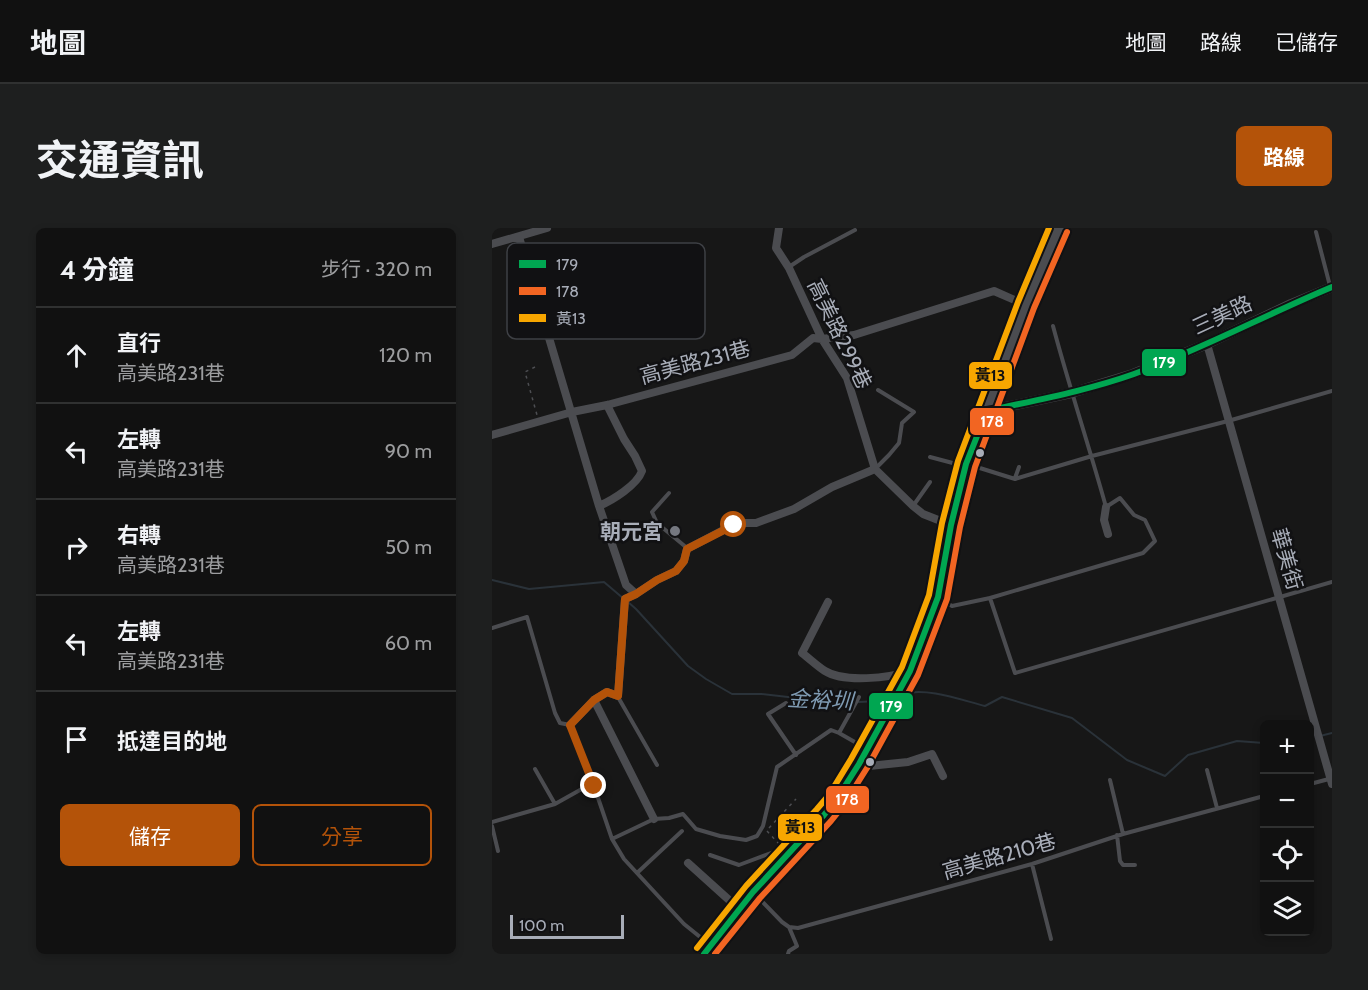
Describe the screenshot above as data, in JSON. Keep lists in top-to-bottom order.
{
  "streets": {
    "street": [
      "三美路",
      "高美路299巷",
      "高美路231巷",
      "華美街"
    ],
    "lane": ["高美路210巷"]
  },
  "crossings": [
    ["三美路", "華美街"],
    ["高美路299巷", "高美路231巷"]
  ],
  "water": ["金裕圳"],
  "places": ["朝元宮"],
  "lines": ["transit line 黃13", "transit line 178", "transit line 179"],
  "legend": ["179", "178", "黃13"],
  "scale_bar": "100 m",
  "page": {
    "header": "地圖",
    "nav": ["地圖", "路線", "已儲存"],
    "title": "交通資訊",
    "buttons": [
      "路線",
      ["儲存", "分享"]
    ],
    "heading": ["4 分鐘", "步行 · 320 m"],
    "list": [
      ["直行", "高美路231巷", "120 m"],
      ["左轉", "高美路231巷", "90 m"],
      ["右轉", "高美路231巷", "50 m"],
      ["左轉", "高美路231巷", "60 m"],
      "抵達目的地"
    ],
    "map_buttons": ["+", "−"],
    "scale": "100 m"
  }
}
